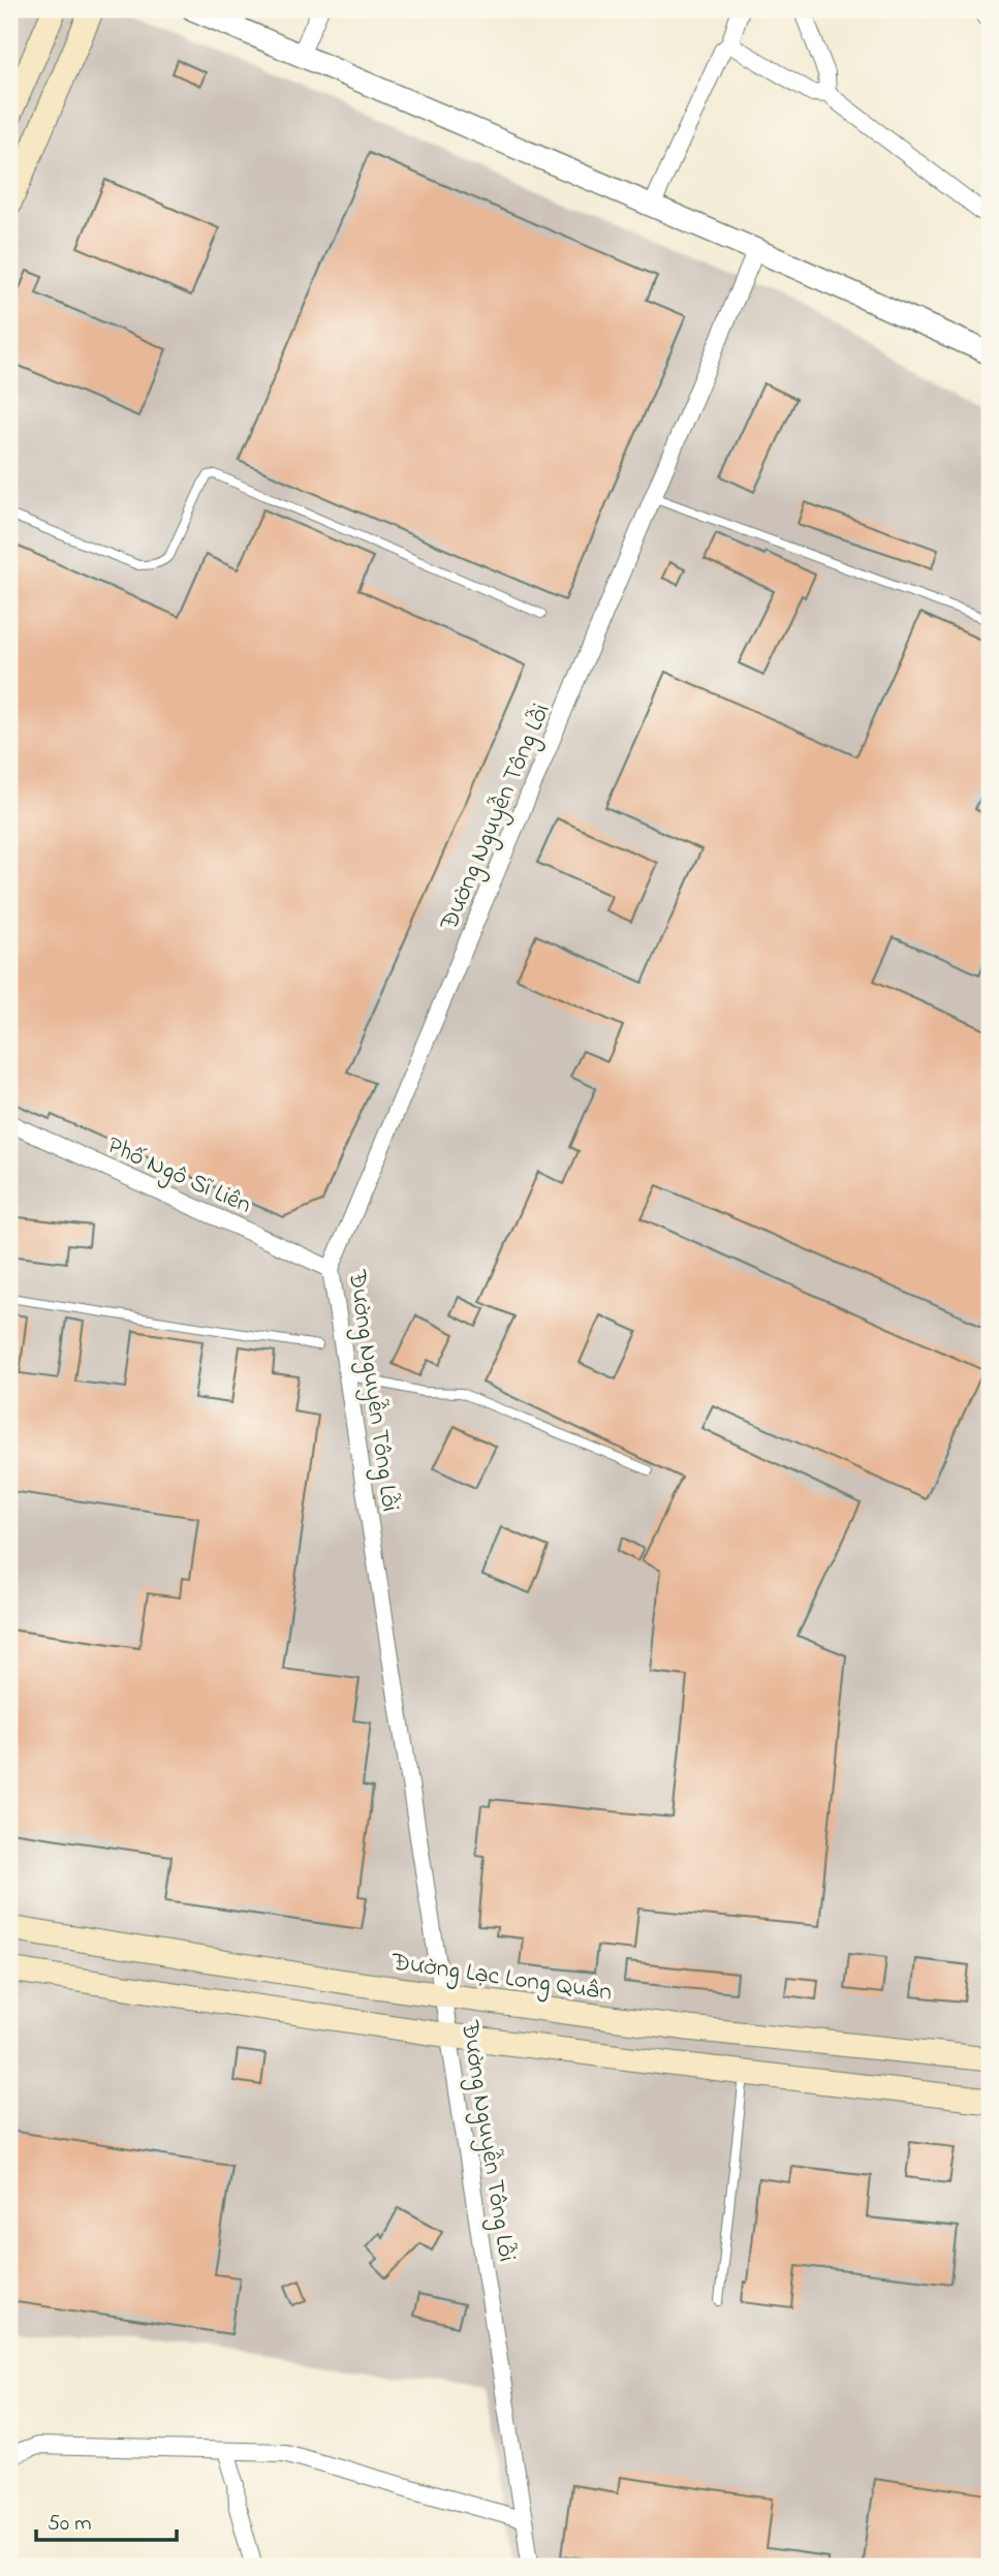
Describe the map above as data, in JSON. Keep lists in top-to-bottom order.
{
  "streets": {
    "main road": ["Đường Lạc Long Quân"],
    "street": ["Đường Nguyễn Tông Lỗi", "Phố Ngô Sĩ Liên"]
  },
  "crossings": [
    ["Đường Nguyễn Tông Lỗi", "Phố Ngô Sĩ Liên"],
    ["Đường Nguyễn Tông Lỗi", "Đường Lạc Long Quân"]
  ],
  "scale_bar": "50 m"
}
